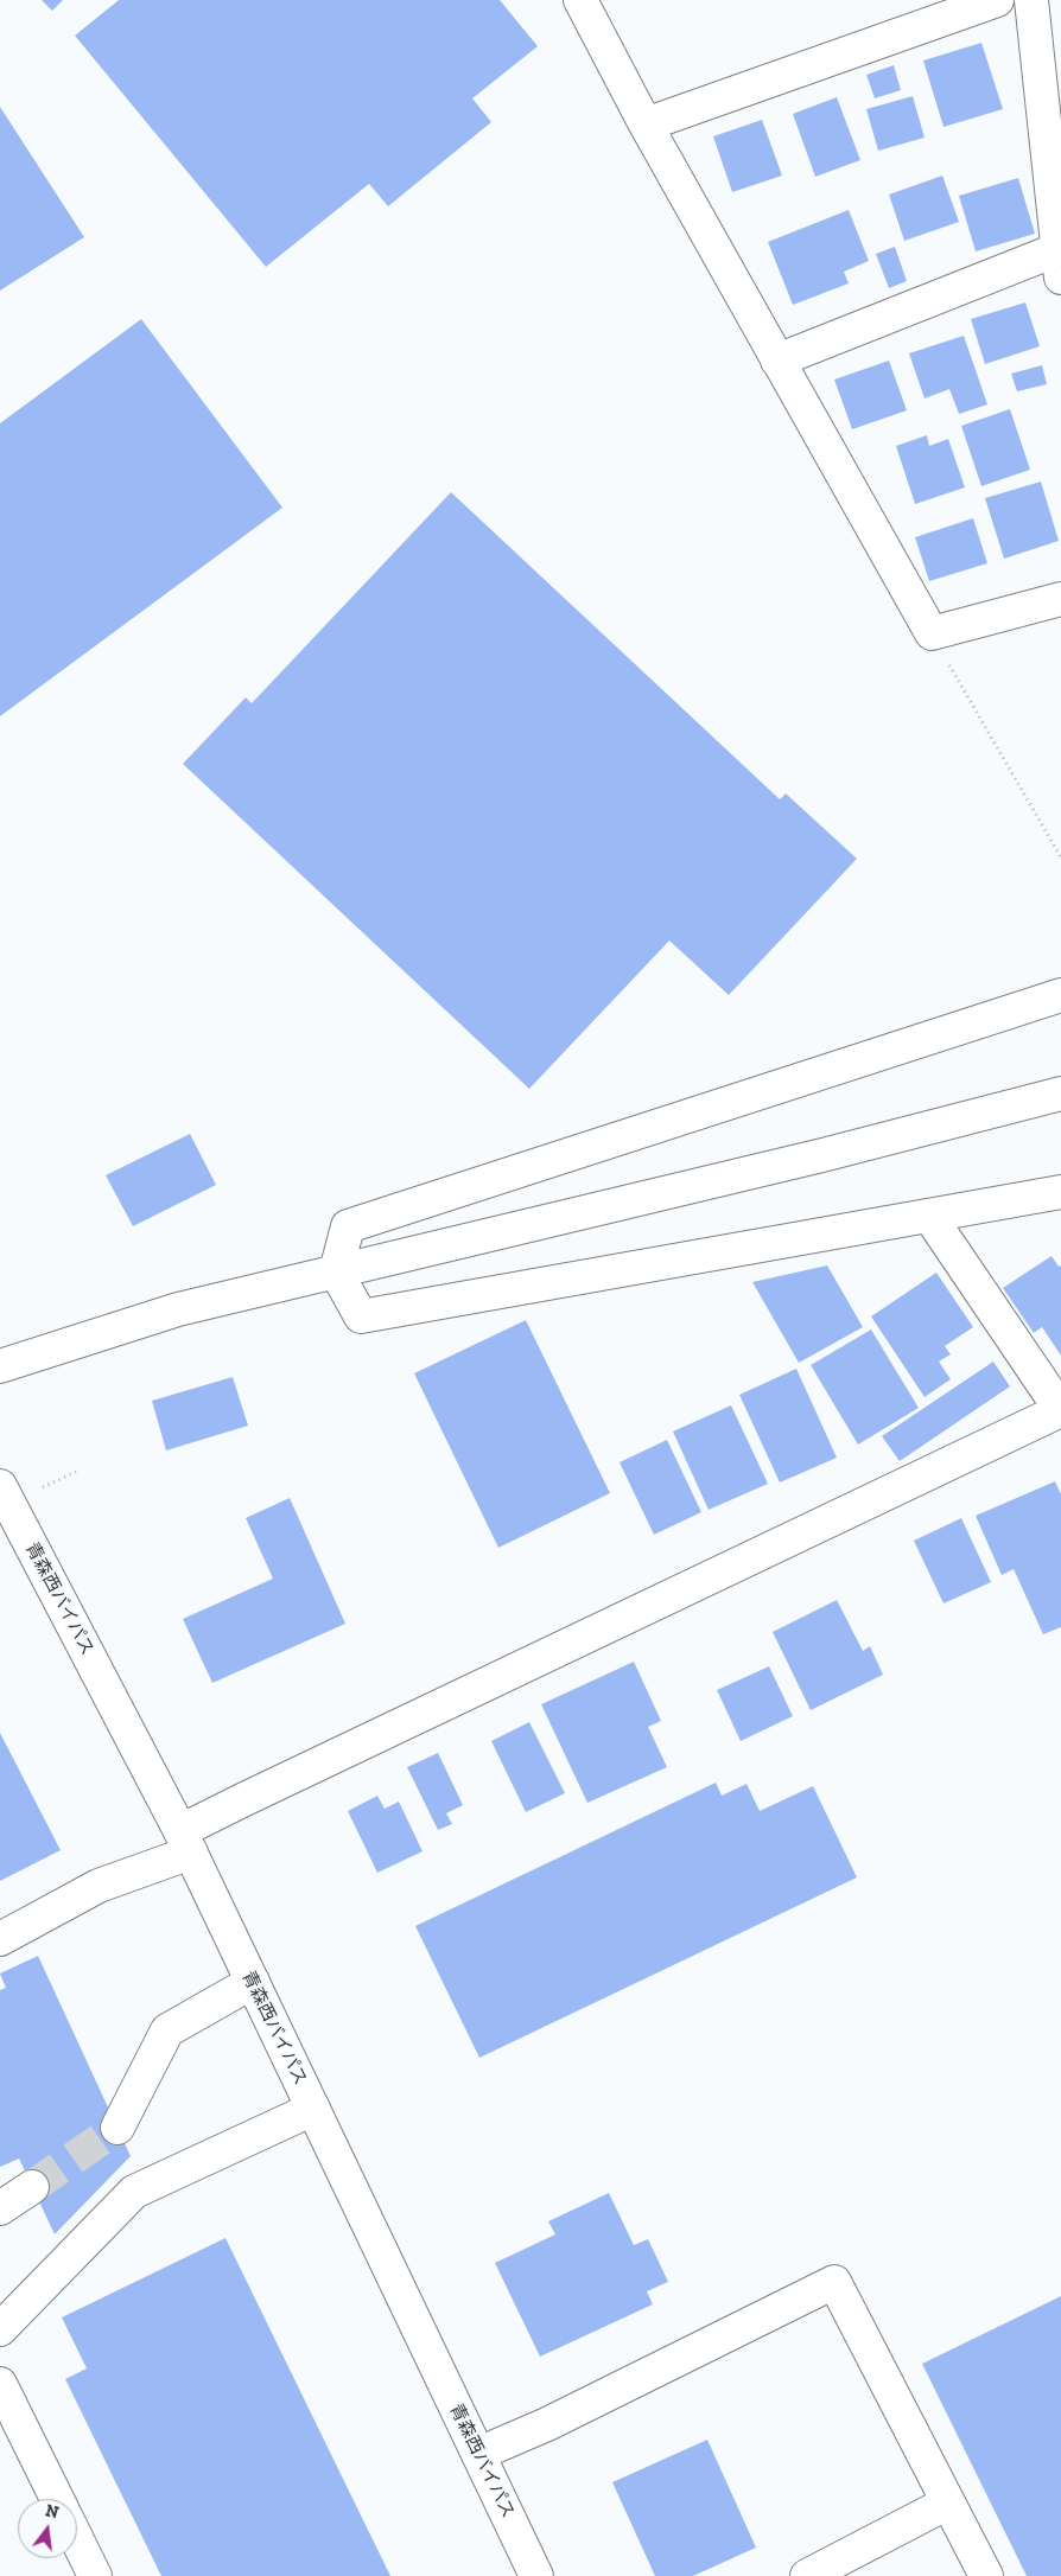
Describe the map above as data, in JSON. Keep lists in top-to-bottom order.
{
  "streets": {
    "main road": ["青森西バイパス"]
  },
  "north": "top"
}
